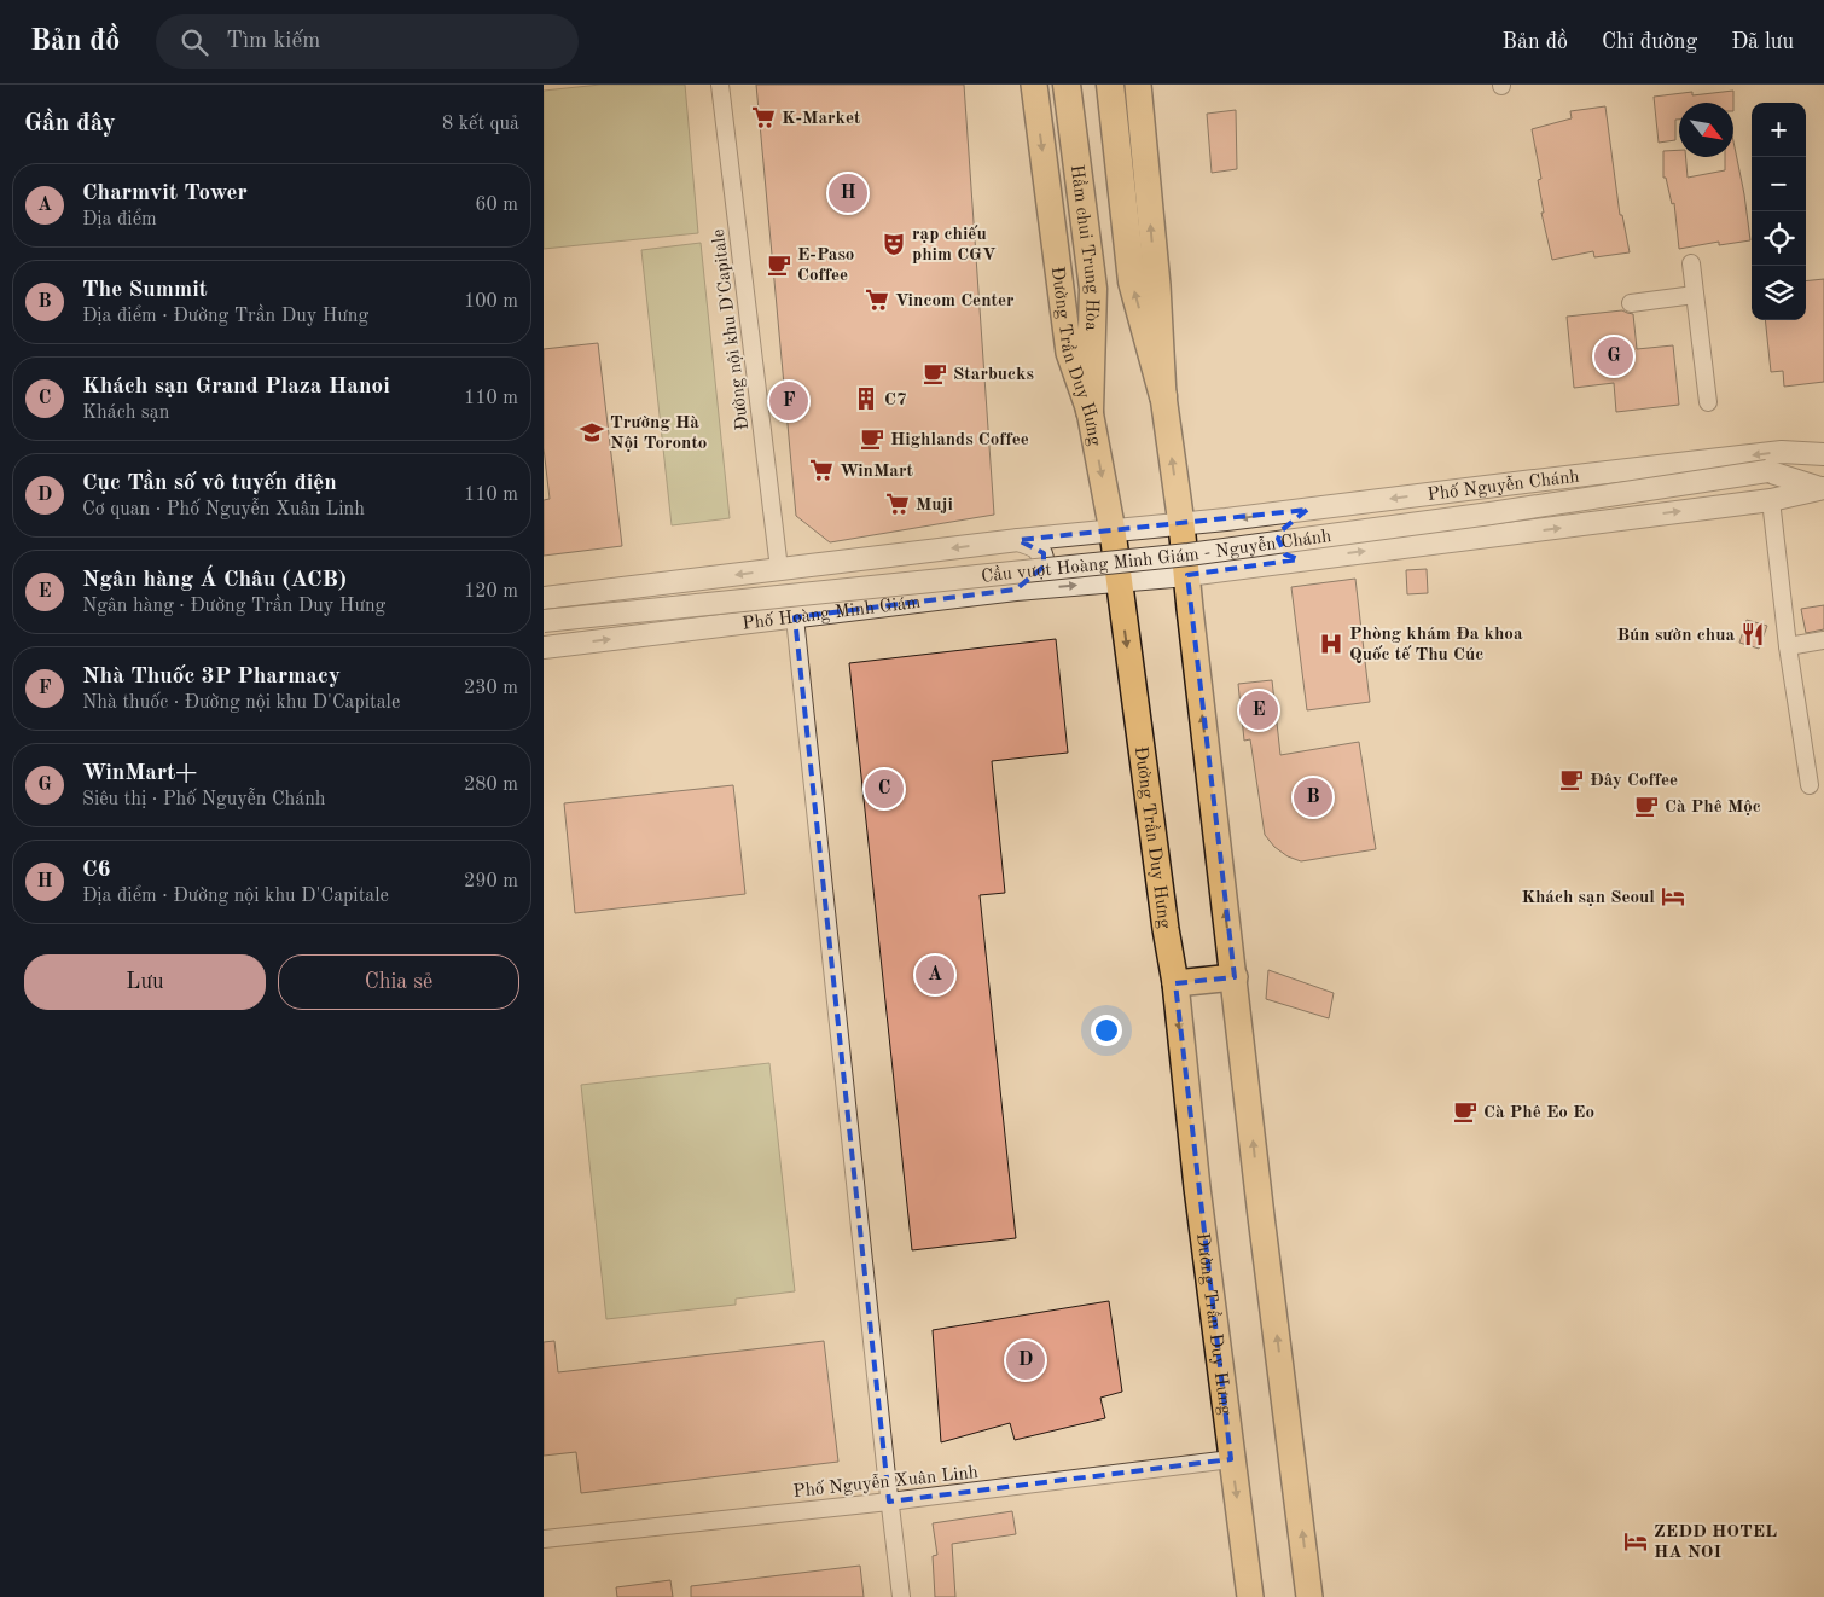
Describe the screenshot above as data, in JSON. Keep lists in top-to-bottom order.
{
  "streets": {
    "highway": ["Hầm chui Trung Hòa"],
    "main road": ["Đường Trần Duy Hưng"],
    "street": [
      "Đường nội khu D'Capitale",
      "Phố Nguyễn Chánh",
      "Cầu vượt Hoàng Minh Giám - Nguyễn Chánh",
      "Phố Hoàng Minh Giám",
      "Phố Nguyễn Xuân Linh"
    ]
  },
  "crossings": [
    ["Hầm chui Trung Hòa", "Đường Trần Duy Hưng"],
    ["Đường Trần Duy Hưng", "Phố Nguyễn Chánh"],
    ["Đường Trần Duy Hưng", "Phố Hoàng Minh Giám"],
    ["Đường Trần Duy Hưng", "Phố Nguyễn Xuân Linh"],
    ["Phố Nguyễn Chánh", "Cầu vượt Hoàng Minh Giám - Nguyễn Chánh"]
  ],
  "places": {
    "supermarket": [
      "K-Market",
      "Vincom Center",
      "WinMart",
      "Muji"
    ],
    "theatre": ["rạp chiếu phim CGV"],
    "cafe": [
      "E-Paso Coffee",
      "Starbucks",
      "Highlands Coffee",
      "Đây Coffee",
      "Cà Phê Mộc",
      "Cà Phê Eo Eo"
    ],
    "building": ["C7"],
    "school or university": ["Trường Hà Nội Toronto"],
    "restaurant": ["Bún sườn chua"],
    "hospital": ["Phòng khám Đa khoa Quốc tế Thu Cúc"],
    "hotel": ["Khách sạn Seoul", "ZEDD HOTEL HA NOI"]
  },
  "north": "bottom right",
  "page": {
    "header": "Bản đồ",
    "search": "Tìm kiếm",
    "nav": ["Bản đồ", "Chỉ đường", "Đã lưu"],
    "heading": ["Gần đây", "8 kết quả"],
    "map_buttons": ["+", "−"],
    "list": [
      {
        "mark": "A",
        "name": "Charmvit Tower",
        "note": "Địa điểm",
        "value": "60 m"
      },
      {
        "mark": "B",
        "name": "The Summit",
        "note": "Địa điểm · Đường Trần Duy Hưng",
        "value": "100 m"
      },
      {
        "mark": "C",
        "name": "Khách sạn Grand Plaza Hanoi",
        "note": "Khách sạn",
        "value": "110 m"
      },
      {
        "mark": "D",
        "name": "Cục Tần số vô tuyến điện",
        "note": "Cơ quan · Phố Nguyễn Xuân Linh",
        "value": "110 m"
      },
      {
        "mark": "E",
        "name": "Ngân hàng Á Châu (ACB)",
        "note": "Ngân hàng · Đường Trần Duy Hưng",
        "value": "120 m"
      },
      {
        "mark": "F",
        "name": "Nhà Thuốc 3P Pharmacy",
        "note": "Nhà thuốc · Đường nội khu D'Capitale",
        "value": "230 m"
      },
      {
        "mark": "G",
        "name": "WinMart+",
        "note": "Siêu thị · Phố Nguyễn Chánh",
        "value": "280 m"
      },
      {
        "mark": "H",
        "name": "C6",
        "note": "Địa điểm · Đường nội khu D'Capitale",
        "value": "290 m"
      }
    ],
    "pins": [
      "H",
      "G",
      "F",
      "E",
      "C",
      "B",
      "A",
      "D"
    ],
    "buttons": ["Lưu", "Chia sẻ"]
  }
}
